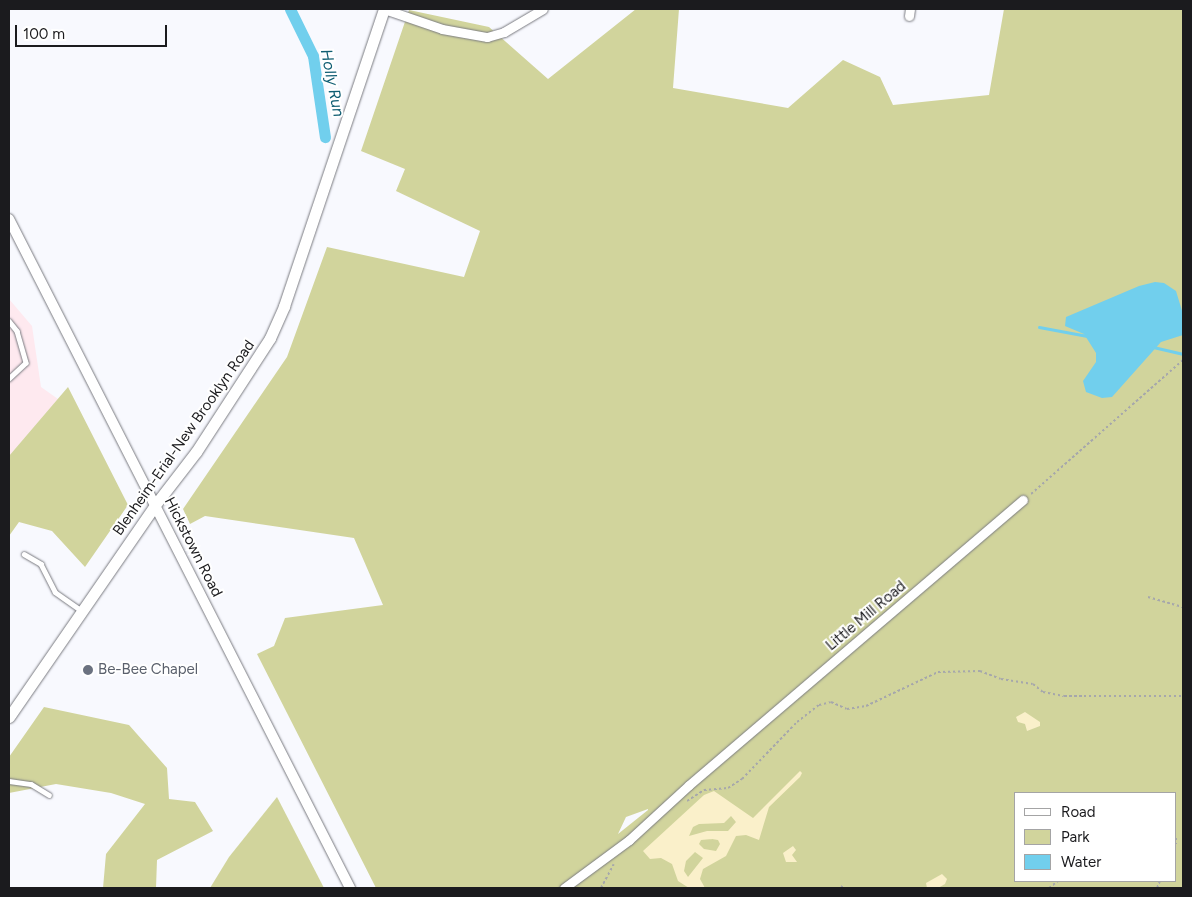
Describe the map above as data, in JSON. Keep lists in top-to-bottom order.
{
  "streets": {
    "main road": ["Blenheim-Erial-New Brooklyn Road"],
    "street": ["Hickstown Road", "Little Mill Road"]
  },
  "crossings": [
    ["Blenheim-Erial-New Brooklyn Road", "Hickstown Road"]
  ],
  "water": ["Holly Run"],
  "places": ["Be-Bee Chapel"],
  "legend": ["Road", "Park", "Water"],
  "scale_bar": "100 m"
}
